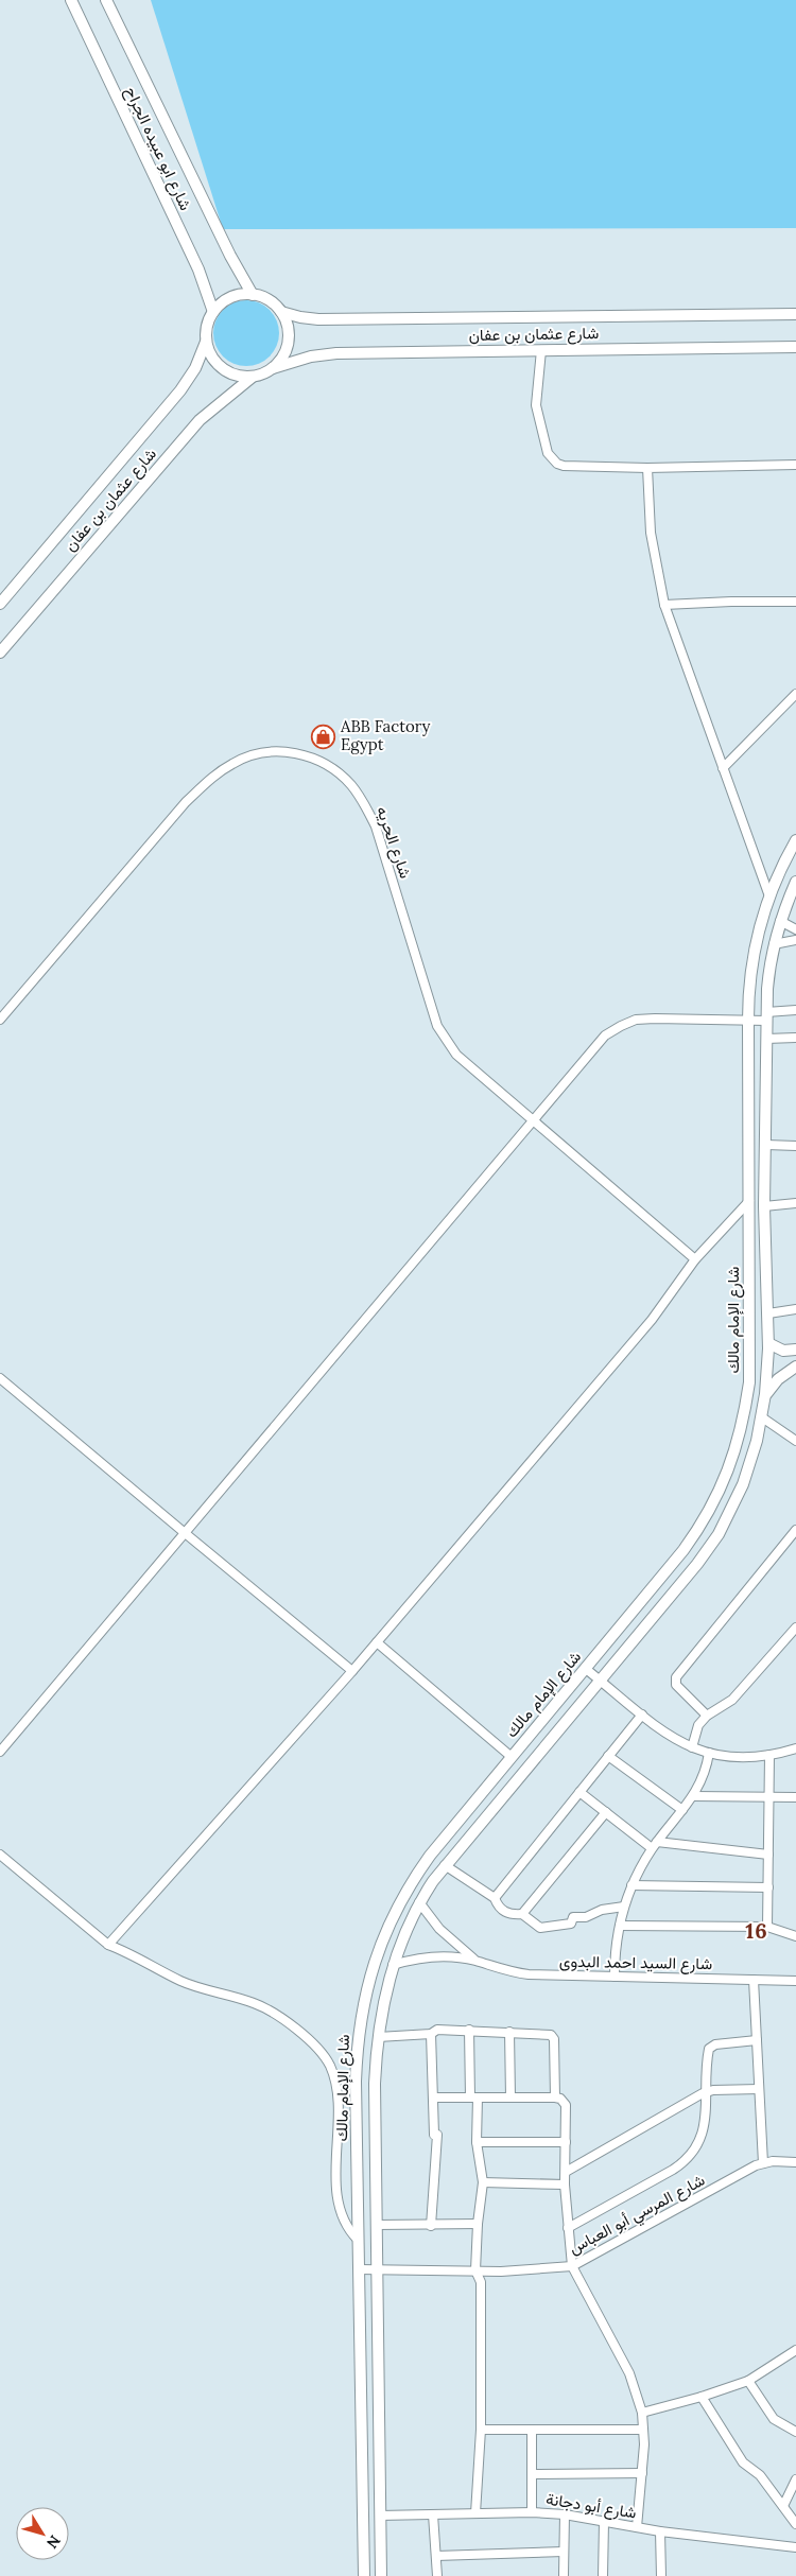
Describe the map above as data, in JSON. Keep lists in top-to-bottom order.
{
  "streets": {
    "street": [
      "شارع ابو عبيده الجراح",
      "شارع عثمان بن عفان",
      "شارع الحريه",
      "شارع الإمام مالك",
      "شارع السيد احمد البدوى",
      "شارع المرسي أبو العباس",
      "شارع أبو دجانة"
    ]
  },
  "crossings": [
    ["شارع ابو عبيده الجراح", "شارع عثمان بن عفان"],
    ["شارع الإمام مالك", "شارع السيد احمد البدوى"],
    ["شارع الإمام مالك", "شارع المرسي أبو العباس"],
    ["شارع الإمام مالك", "شارع أبو دجانة"]
  ],
  "districts": ["16"],
  "places": {
    "shop": ["ABB Factory Egypt"]
  },
  "north": "bottom right"
}
